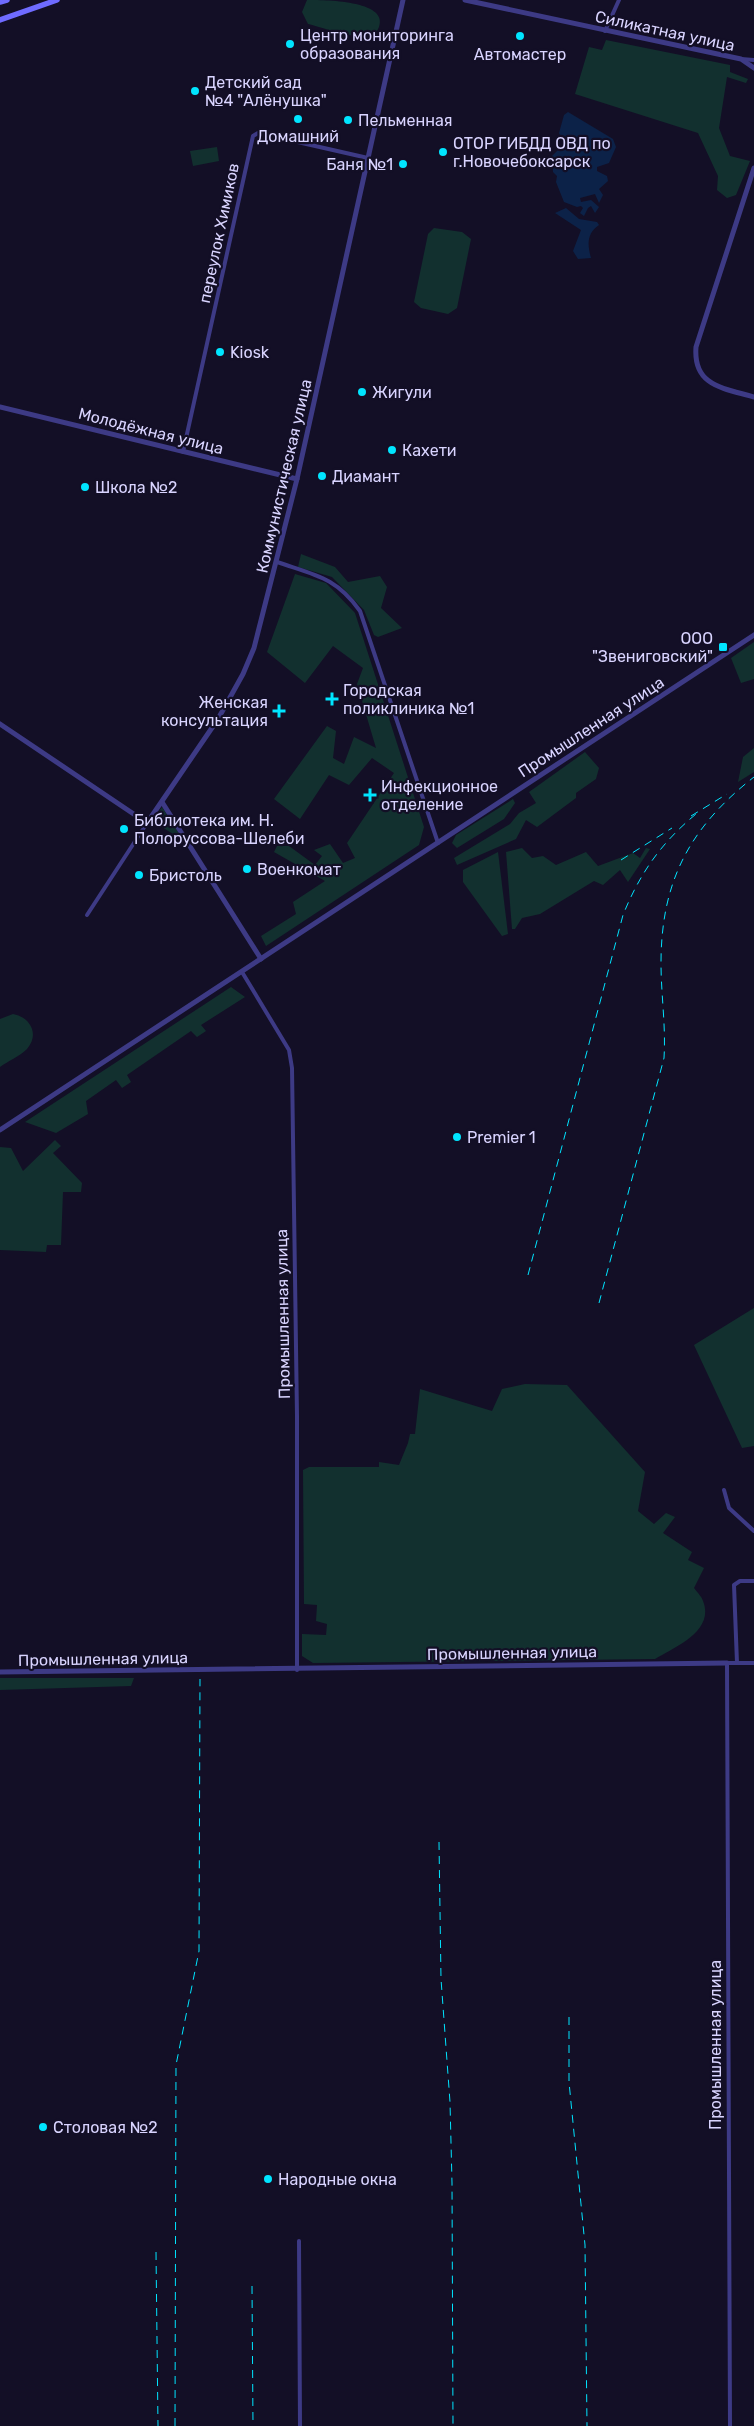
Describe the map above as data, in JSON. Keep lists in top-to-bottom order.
{
  "streets": {
    "street": [
      "Силикатная улица",
      "переулок Химиков",
      "Молодёжная улица",
      "Коммунистическая улица",
      "Промышленная улица"
    ]
  },
  "crossings": [
    ["переулок Химиков", "Молодёжная улица"],
    ["переулок Химиков", "Коммунистическая улица"],
    ["Молодёжная улица", "Коммунистическая улица"]
  ],
  "places": {
    "other": [
      "Автомастер",
      "Центр мониторинга образования",
      "Детский сад №4 \"Алёнушка\"",
      "Домашний",
      "Пельменная",
      "ОТОР ГИБДД ОВД по г.Новочебоксарск",
      "Баня №1",
      "Kiosk",
      "Жигули",
      "Кахети",
      "Диамант",
      "Школа №2",
      "Библиотека им. Н. Полоруссова-Шелеби",
      "Военкомат",
      "Бристоль",
      "Premier 1",
      "Столовая №2",
      "Народные окна"
    ],
    "transit": ["ООО \"Звениговский\""],
    "health": ["Городская поликлиника №1", "Женская консультация", "Инфекционное отделение"]
  }
}
